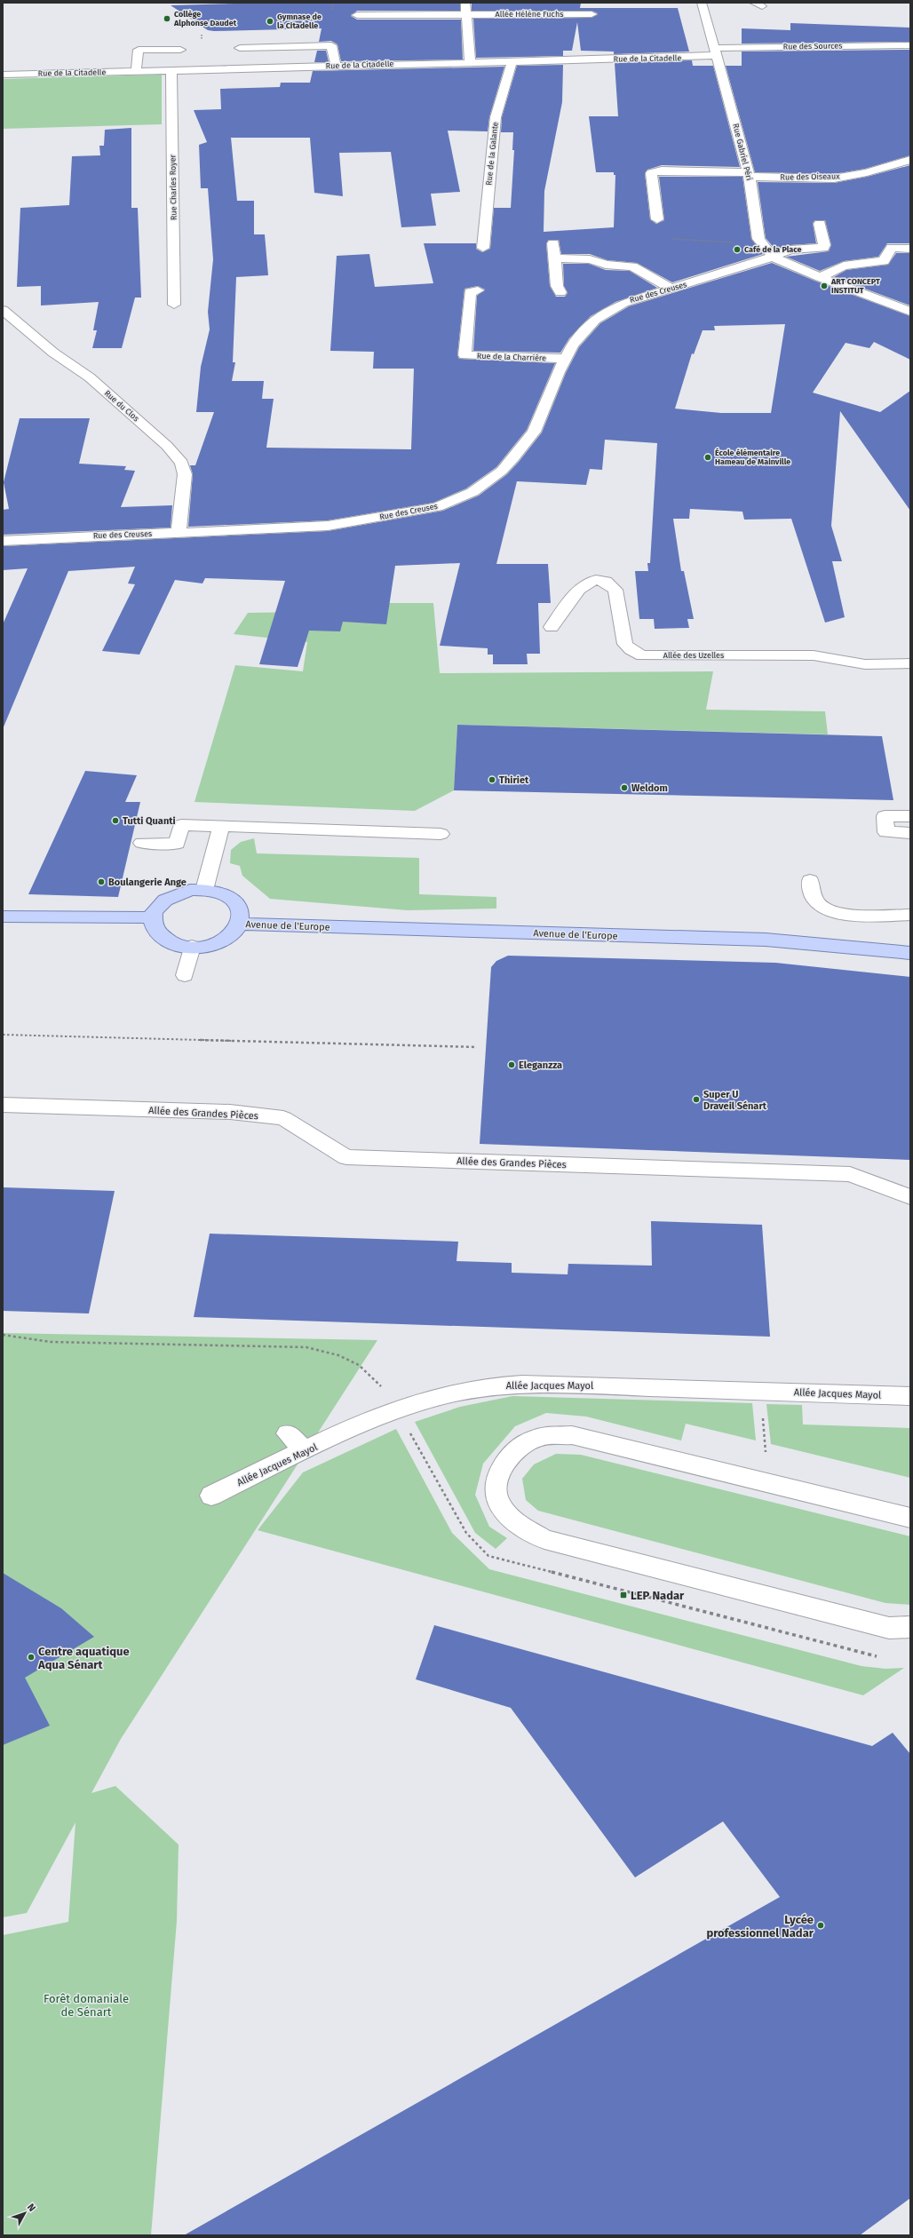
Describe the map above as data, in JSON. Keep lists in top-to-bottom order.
{
  "streets": {
    "main road": ["Avenue de l'Europe"],
    "street": [
      "Allée Héléne Fuchs",
      "Rue des Sources",
      "Rue de la Citadelle",
      "Rue Gabriel Péri",
      "Rue de la Galante",
      "Rue des Oiseaux",
      "Rue Charles Royer",
      "Rue des Creuses",
      "Rue de la Charrière",
      "Rue du Clos",
      "Allée des Uzelles",
      "Allée des Grandes Pièces",
      "Allée Jacques Mayol"
    ]
  },
  "crossings": [
    ["Rue des Sources", "Rue de la Citadelle"],
    ["Rue des Sources", "Rue Gabriel Péri"],
    ["Rue de la Citadelle", "Rue Gabriel Péri"],
    ["Rue de la Citadelle", "Rue de la Galante"],
    ["Rue de la Citadelle", "Rue Charles Royer"],
    ["Rue Gabriel Péri", "Rue des Oiseaux"],
    ["Rue Gabriel Péri", "Rue des Creuses"],
    ["Rue des Creuses", "Rue de la Charrière"],
    ["Rue des Creuses", "Rue du Clos"]
  ],
  "parks": ["Forêt domaniale de Sénart"],
  "places": {
    "other": [
      "Collège Alphonse Daudet",
      "Gymnase de la Citadelle",
      "Café de la Place",
      "ART CONCEPT INSTITUT",
      "École élémentaire Hameau de Mainville",
      "Thiriet",
      "Weldom",
      "Tutti Quanti",
      "Boulangerie Ange",
      "Eleganzza",
      "Super U Draveil Sénart",
      "Centre aquatique Aqua Sénart",
      "Lycée professionnel Nadar"
    ],
    "transit": ["LEP Nadar"]
  },
  "north": "top right"
}
